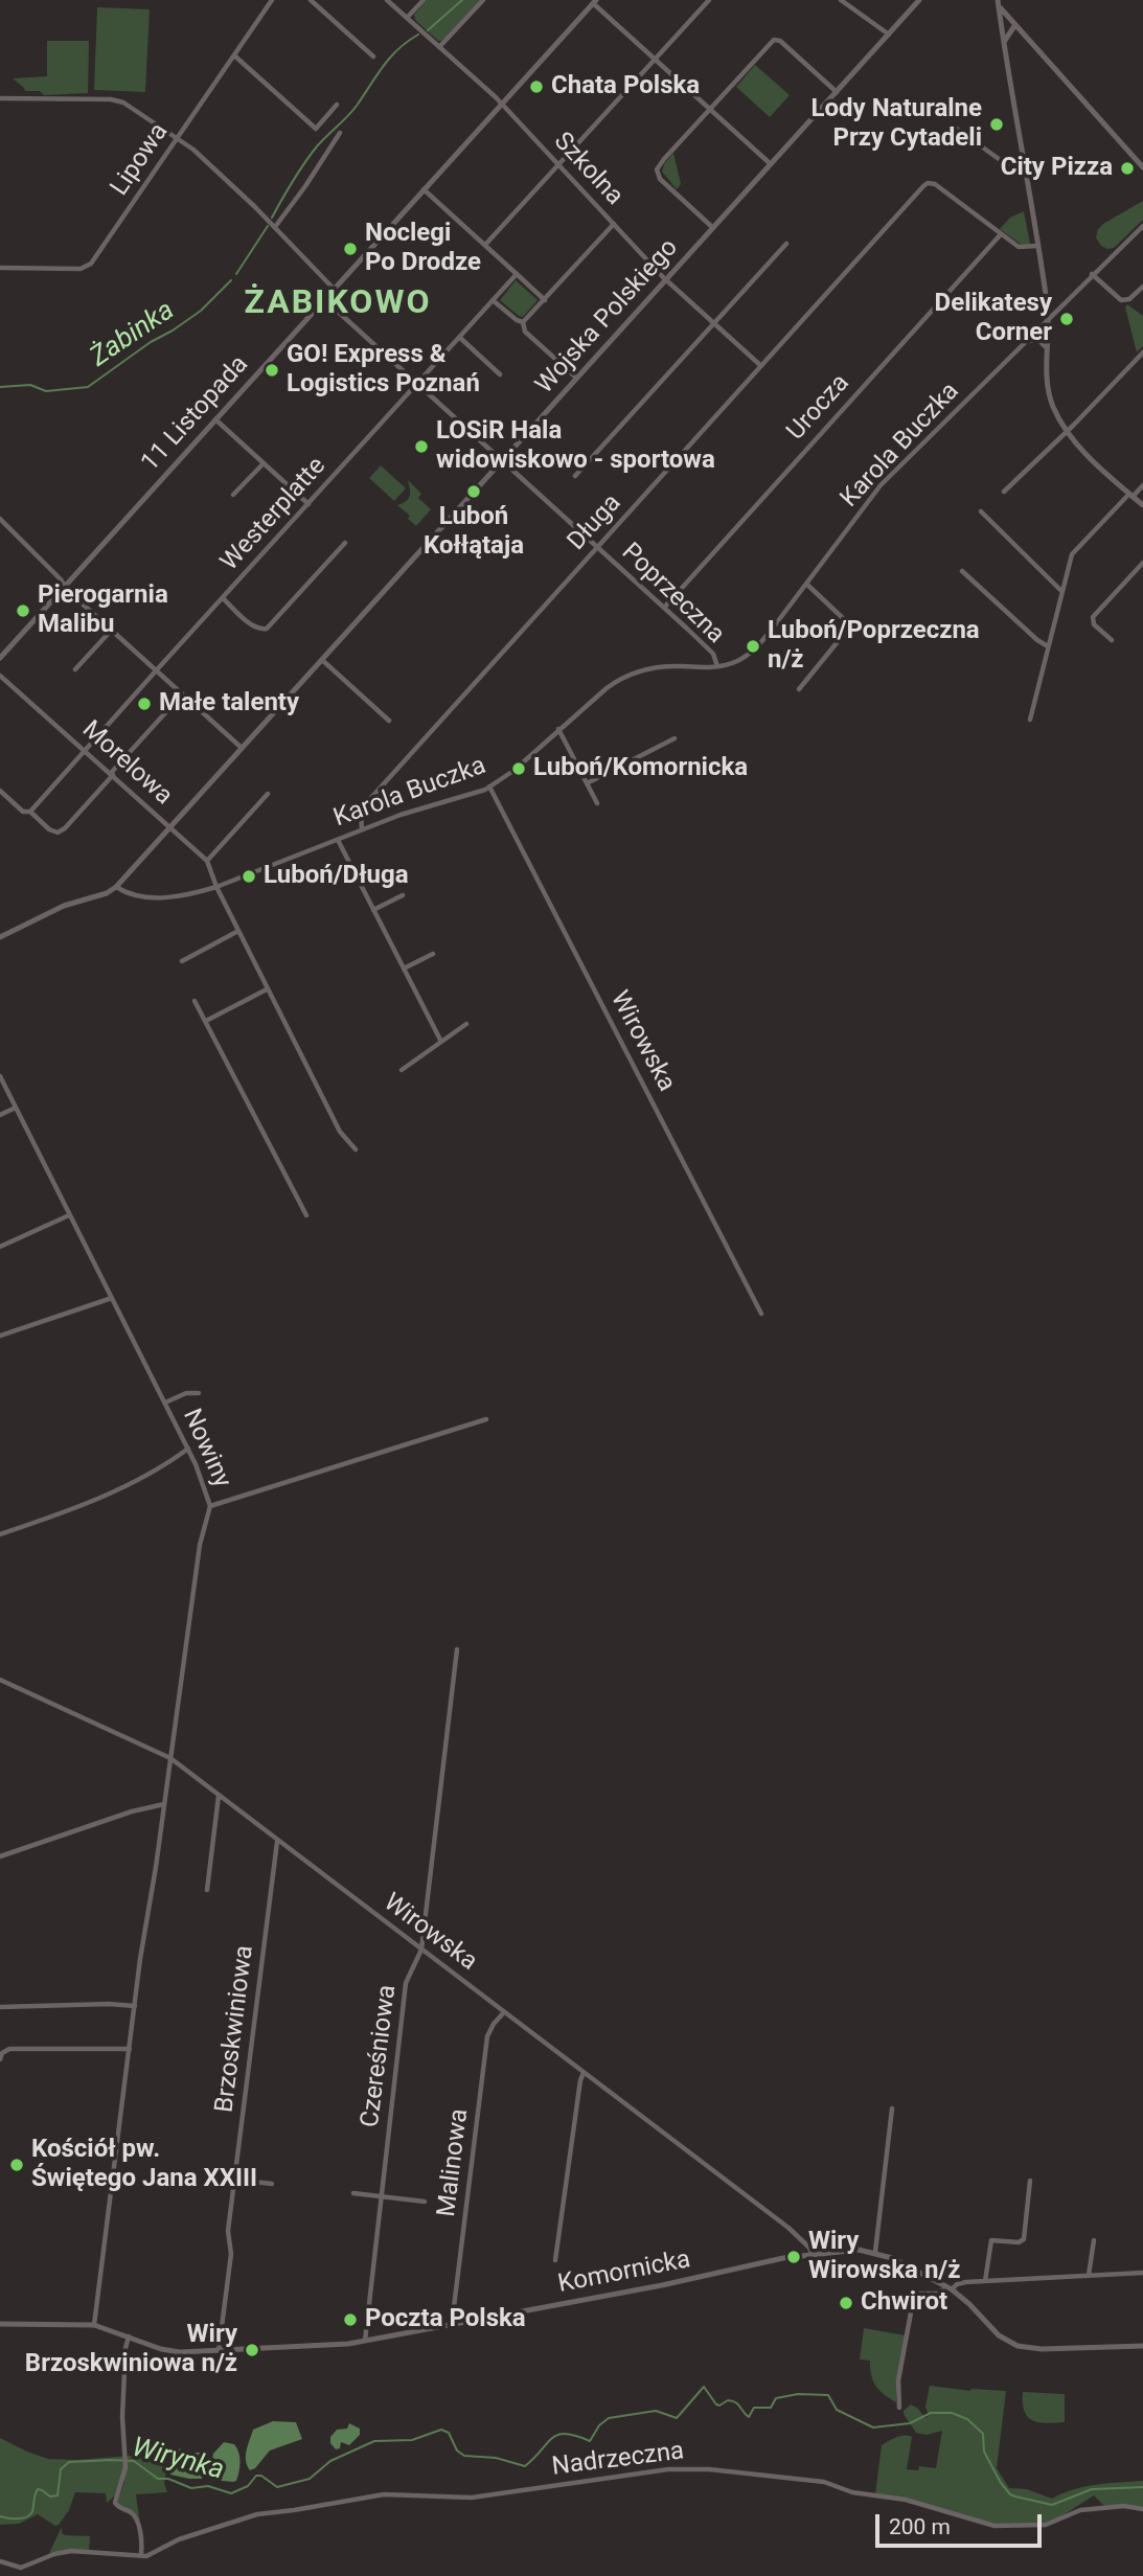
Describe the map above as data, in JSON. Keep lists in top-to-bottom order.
{
  "streets": {
    "street": [
      "Lipowa",
      "Szkolna",
      "Wojska Polskiego",
      "Urocza",
      "11 Listopada",
      "Karola Buczka",
      "Westerplatte",
      "Długa",
      "Poprzeczna",
      "Morelowa",
      "Wirowska",
      "Nowiny",
      "Brzoskwiniowa",
      "Czereśniowa",
      "Malinowa",
      "Komornicka",
      "Nadrzeczna"
    ]
  },
  "crossings": [
    ["Szkolna", "Wojska Polskiego"],
    ["Szkolna", "11 Listopada"],
    ["Szkolna", "Długa"],
    ["Wojska Polskiego", "Karola Buczka"],
    ["Wojska Polskiego", "Poprzeczna"],
    ["Wojska Polskiego", "Morelowa"],
    ["Urocza", "Długa"],
    ["Urocza", "Poprzeczna"],
    ["11 Listopada", "Poprzeczna"],
    ["Karola Buczka", "Długa"],
    ["Karola Buczka", "Poprzeczna"],
    ["Karola Buczka", "Morelowa"],
    ["Karola Buczka", "Wirowska"],
    ["Westerplatte", "Poprzeczna"],
    ["Westerplatte", "Morelowa"],
    ["Długa", "Poprzeczna"],
    ["Wirowska", "Nowiny"],
    ["Wirowska", "Brzoskwiniowa"],
    ["Wirowska", "Czereśniowa"],
    ["Wirowska", "Malinowa"],
    ["Wirowska", "Komornicka"],
    ["Nowiny", "Komornicka"],
    ["Brzoskwiniowa", "Komornicka"],
    ["Czereśniowa", "Komornicka"],
    ["Malinowa", "Komornicka"]
  ],
  "districts": ["ŻABIKOWO"],
  "water": ["Żabinka", "Wirynka"],
  "places": [
    "Chata Polska",
    "Lody Naturalne Przy Cytadeli",
    "City Pizza",
    "Noclegi Po Drodze",
    "Delikatesy Corner",
    "GO! Express & Logistics Poznań",
    "LOSiR Hala widowiskowo - sportowa",
    "Luboń Kołłątaja",
    "Pierogarnia Malibu",
    "Luboń/Poprzeczna n/ż",
    "Małe talenty",
    "Luboń/Komornicka",
    "Luboń/Długa",
    "Kościół pw. Świętego Jana XXIII",
    "Wiry Wirowska n/ż",
    "Chwirot",
    "Poczta Polska",
    "Wiry Brzoskwiniowa n/ż"
  ],
  "scale_bar": "200 m"
}
